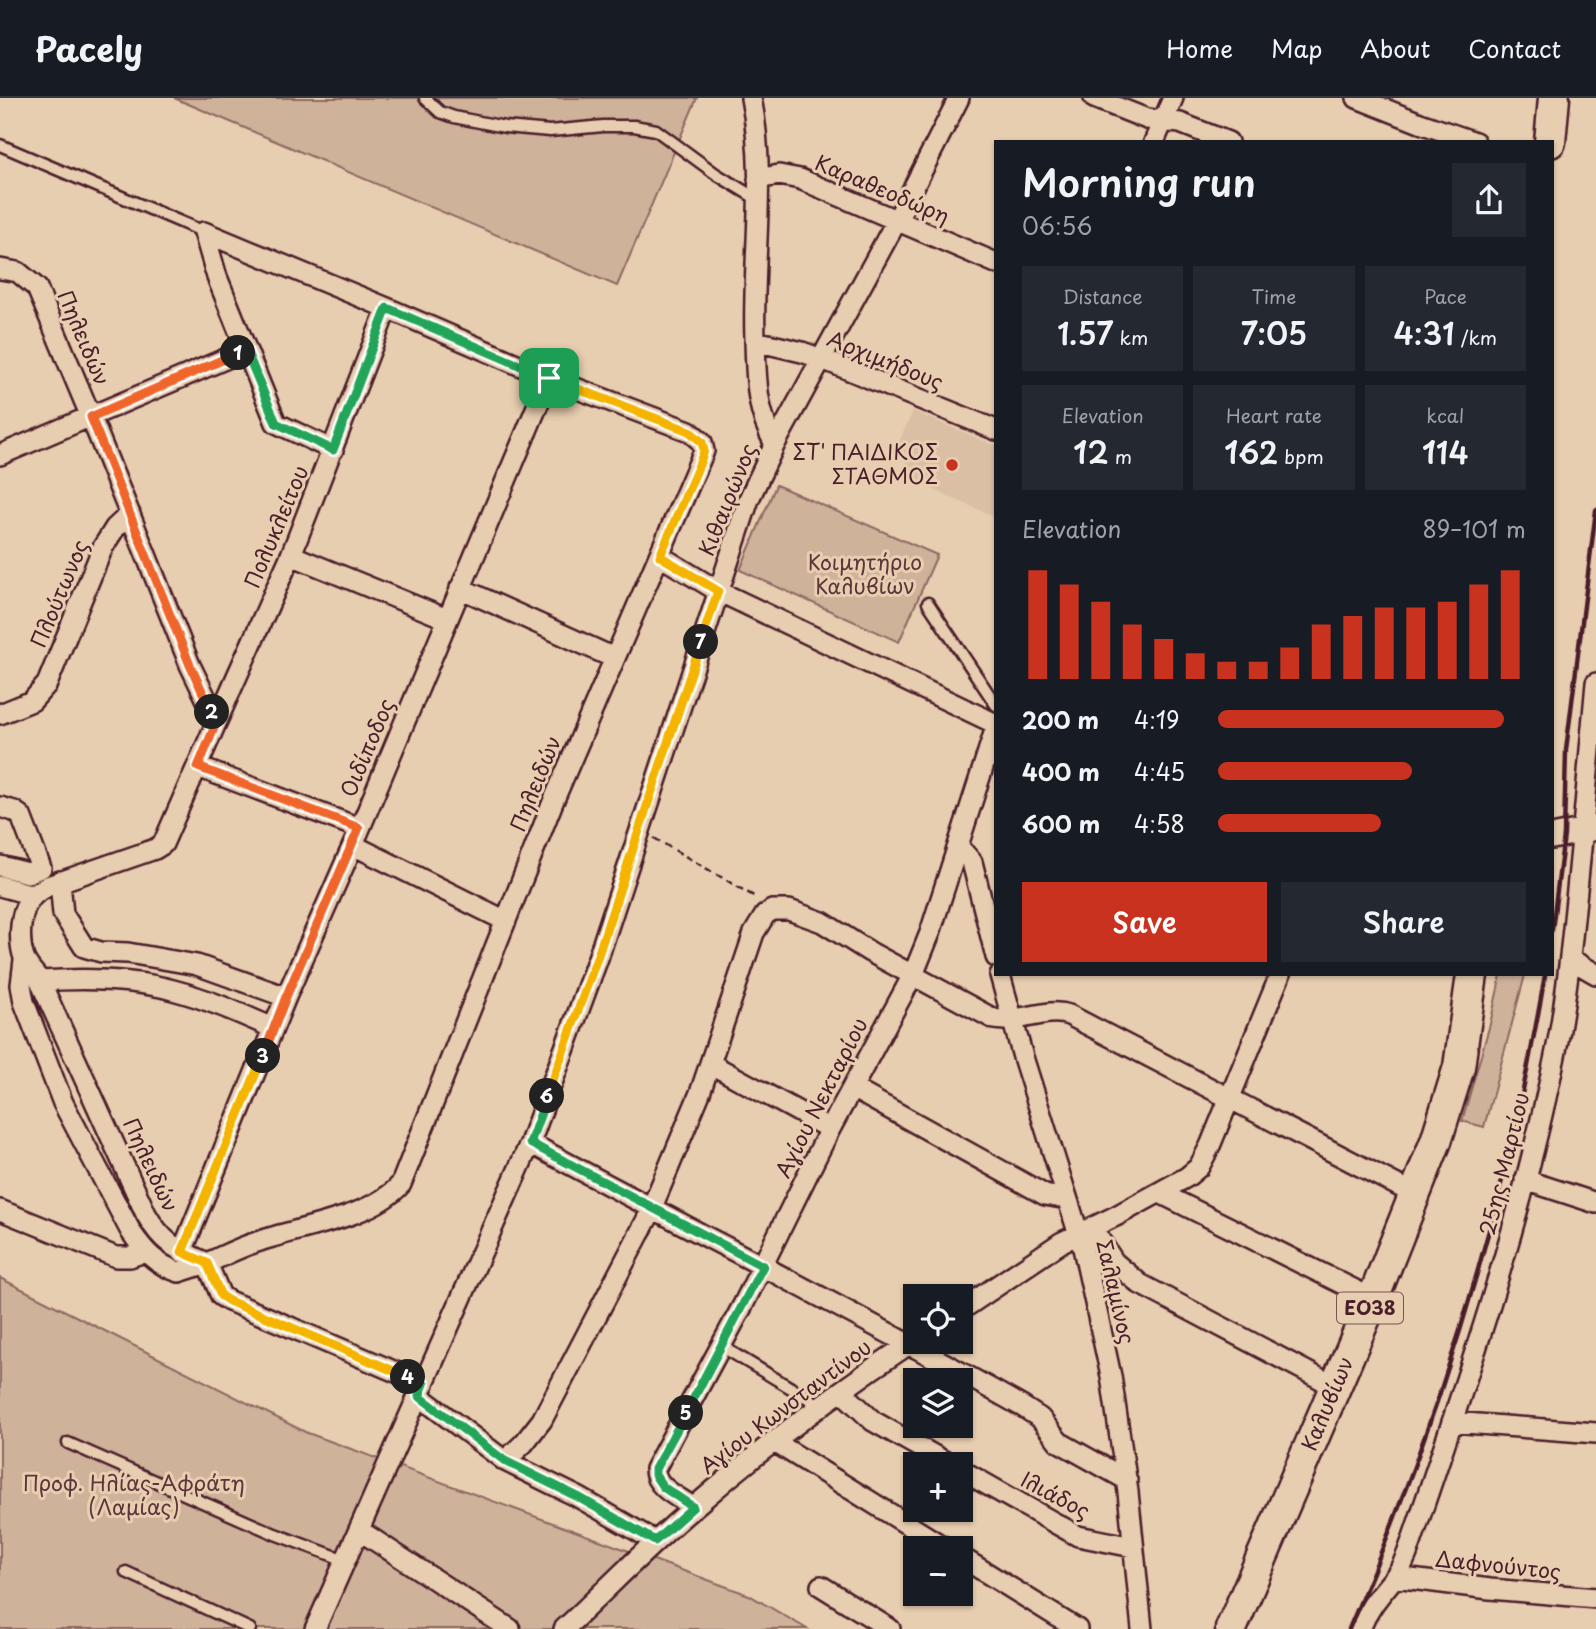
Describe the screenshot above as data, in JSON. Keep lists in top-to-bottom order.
{
  "streets": {
    "main road": ["ΕΟ38", "Καλυβίων"],
    "street": [
      "Καραθεοδώρη",
      "Πηλειδών",
      "Αρχιμήδους",
      "Κιθαιρώνος",
      "Πολυκλείτου",
      "Πλούτωνος",
      "Οιδίποδος",
      "Αγίου Νεκταρίου",
      "25ης Μαρτίου",
      "Σαλαμίνος",
      "Αγίου Κωνσταντίνου",
      "Ιλιάδος",
      "Δαφνούντος"
    ]
  },
  "crossings": [
    ["Καραθεοδώρη", "Κιθαιρώνος"],
    ["Πηλειδών", "Πολυκλείτου"],
    ["Πηλειδών", "Πλούτωνος"],
    ["Πηλειδών", "Οιδίποδος"],
    ["Αρχιμήδους", "Κιθαιρώνος"],
    ["Αγίου Νεκταρίου", "Αγίου Κωνσταντίνου"],
    ["25ης Μαρτίου", "Δαφνούντος"],
    ["Σαλαμίνος", "Ιλιάδος"]
  ],
  "parks": ["Κοιμητήριο Καλυβίων", "Προφ. Ηλίας-Αφράτη (Λαμίας)"],
  "places": ["ΣΤ' ΠΑΙΔΙΚΟΣ ΣΤΑΘΜΟΣ"],
  "page": {
    "header": "Pacely",
    "nav": [
      "Home",
      "Map",
      "About",
      "Contact"
    ],
    "heading": ["Morning run", "06:56"],
    "stats": [
      ["Distance", "1.57 km"],
      ["Time", "7:05"],
      ["Pace", "4:31 /km"],
      ["Elevation", "12 m"],
      ["Heart rate", "162 bpm"],
      ["kcal", "114"]
    ],
    "pins": [
      "1",
      "7",
      "2",
      "3",
      "6",
      "4",
      "5"
    ],
    "chart": ["Elevation", "89–101 m"],
    "list": [
      {
        "name": "200 m",
        "note": "4:19"
      },
      {
        "name": "400 m",
        "note": "4:45"
      },
      {
        "name": "600 m",
        "note": "4:58"
      }
    ],
    "buttons": ["Save", "Share"],
    "map_buttons": ["+", "−"]
  }
}
